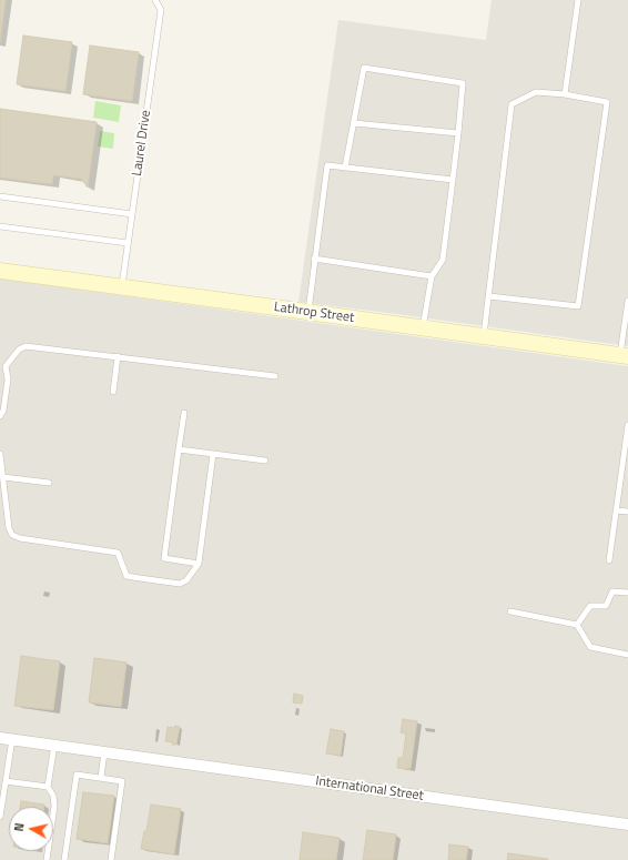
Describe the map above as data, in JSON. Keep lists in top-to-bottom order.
{
  "streets": {
    "main road": ["Lathrop Street"],
    "street": ["International Street"],
    "lane": ["Laurel Drive"]
  },
  "crossings": [
    ["Laurel Drive", "Lathrop Street"]
  ],
  "north": "left"
}
